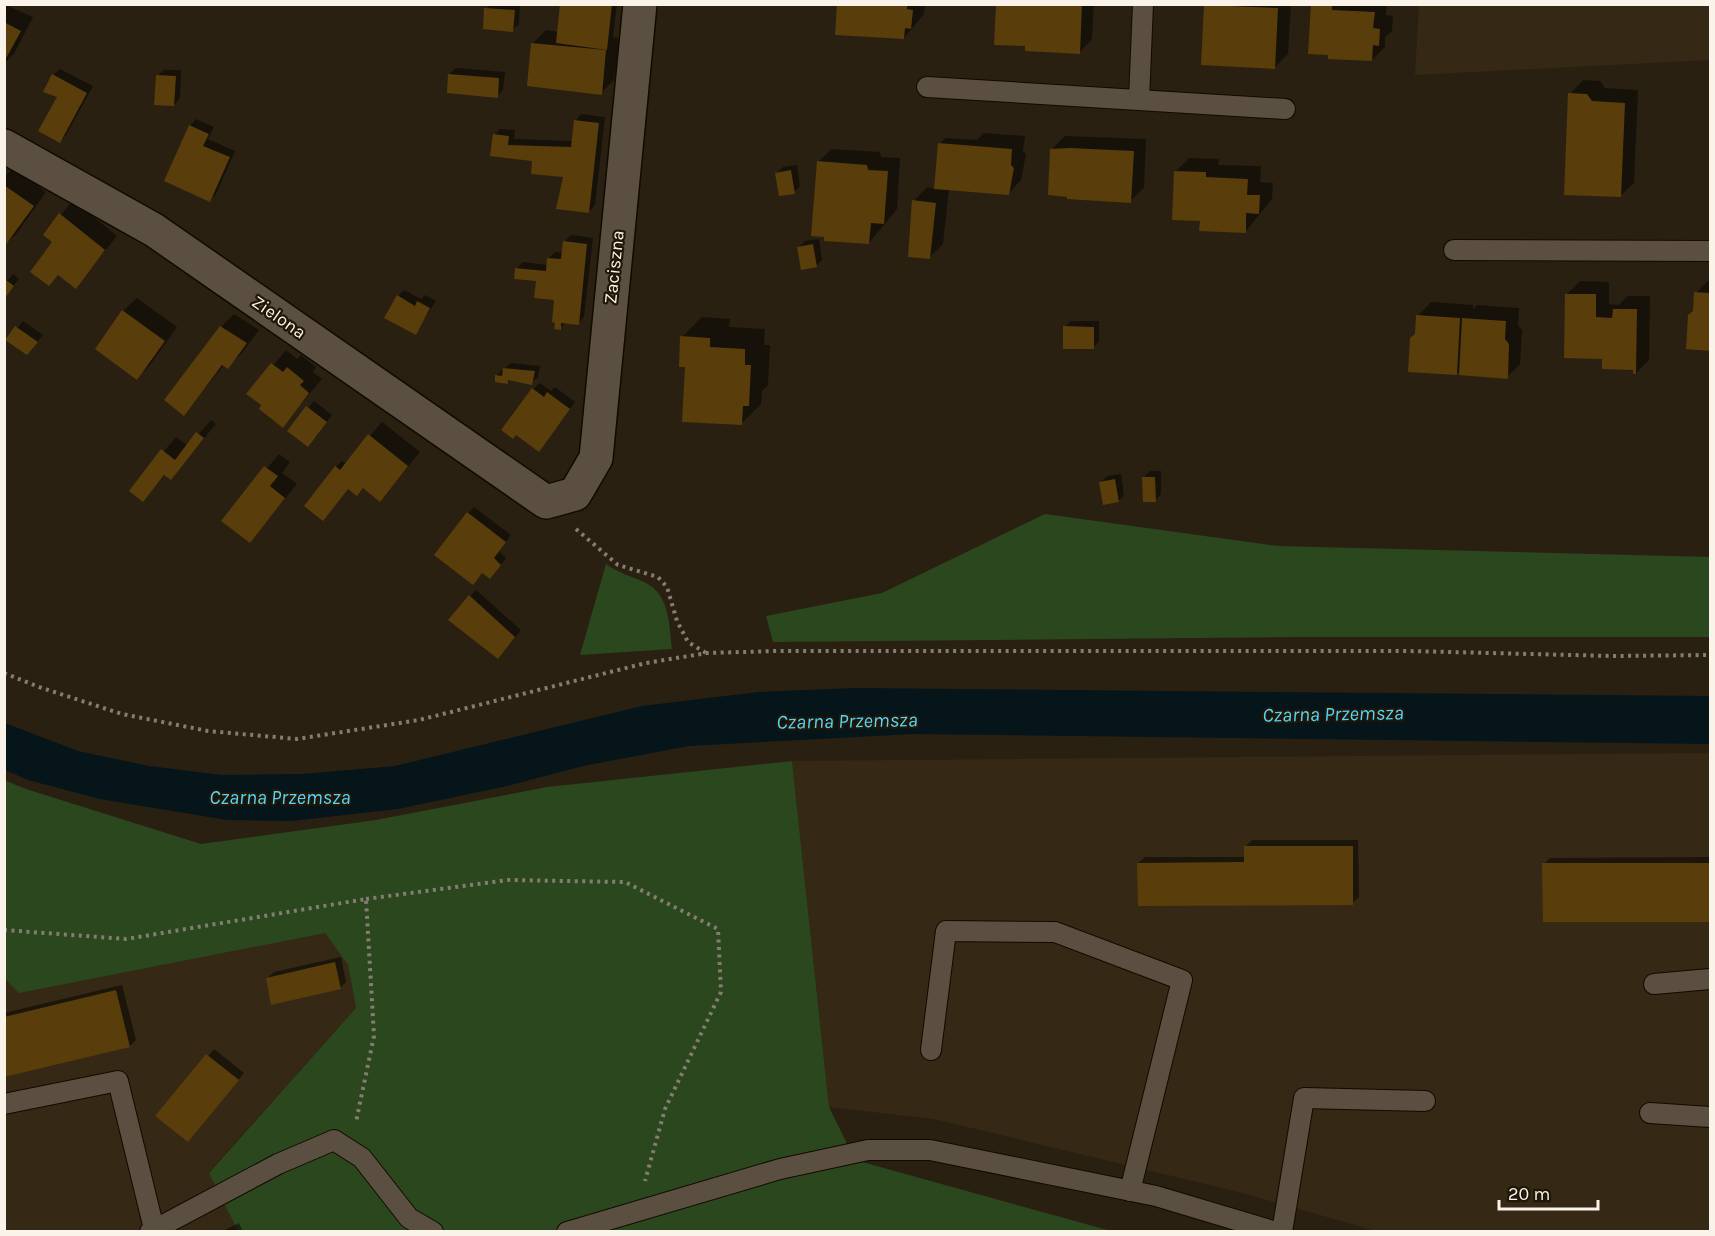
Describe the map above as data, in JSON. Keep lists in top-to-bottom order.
{
  "streets": {
    "street": ["Zaciszna", "Zielona"]
  },
  "crossings": [
    ["Zaciszna", "Zielona"]
  ],
  "water": ["Czarna Przemsza"],
  "scale_bar": "20 m"
}
